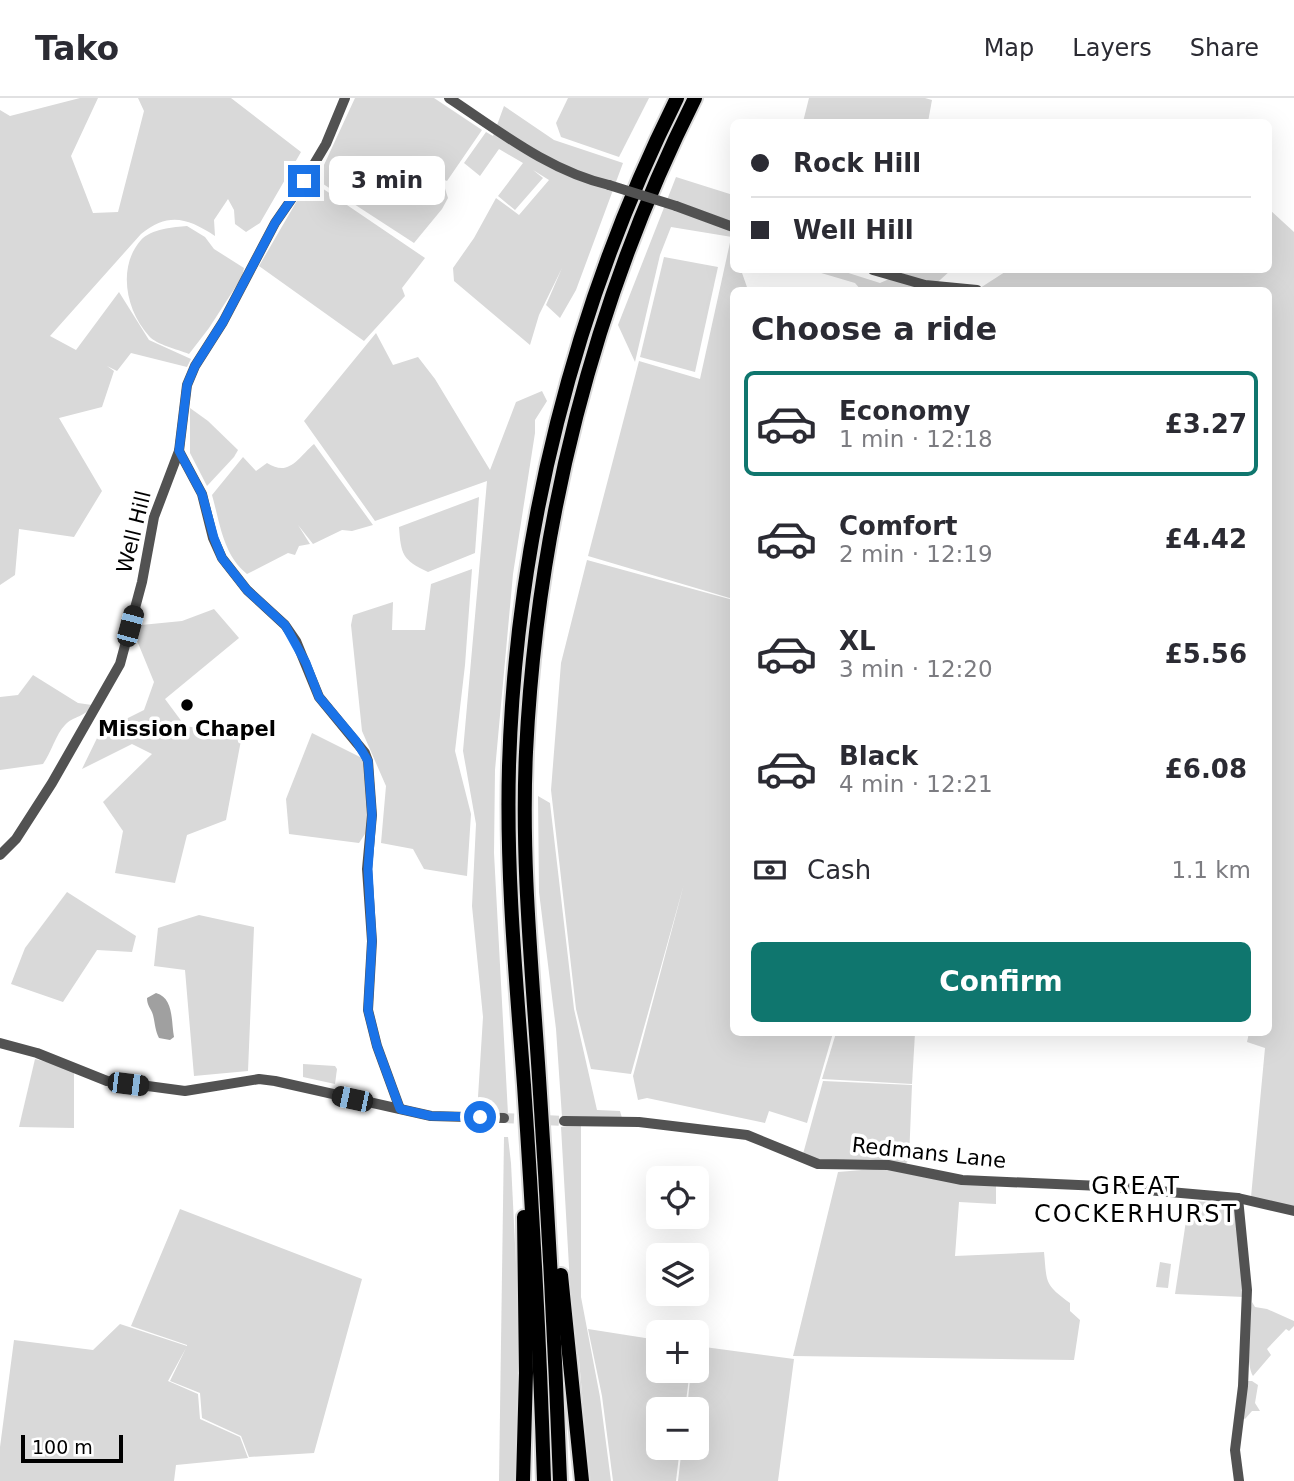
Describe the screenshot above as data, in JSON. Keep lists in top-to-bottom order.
{
  "streets": {
    "street": ["Well Hill", "Redmans Lane"]
  },
  "districts": ["GREAT COCKERHURST"],
  "places": ["Mission Chapel"],
  "scale_bar": "100 m",
  "page": {
    "header": "Tako",
    "nav": ["Map", "Layers", "Share"],
    "banner": ["Rock Hill", "Well Hill"],
    "bubble": "3 min",
    "heading": "Choose a ride",
    "list": [
      {
        "name": "Economy",
        "note": "1 min · 12:18",
        "value": "£3.27"
      },
      {
        "name": "Comfort",
        "note": "2 min · 12:19",
        "value": "£4.42"
      },
      {
        "name": "XL",
        "note": "3 min · 12:20",
        "value": "£5.56"
      },
      {
        "name": "Black",
        "note": "4 min · 12:21",
        "value": "£6.08"
      }
    ],
    "pay": ["Cash", "1.1 km"],
    "buttons": "Confirm",
    "map_buttons": ["+", "−"],
    "scale": "100 m"
  }
}
